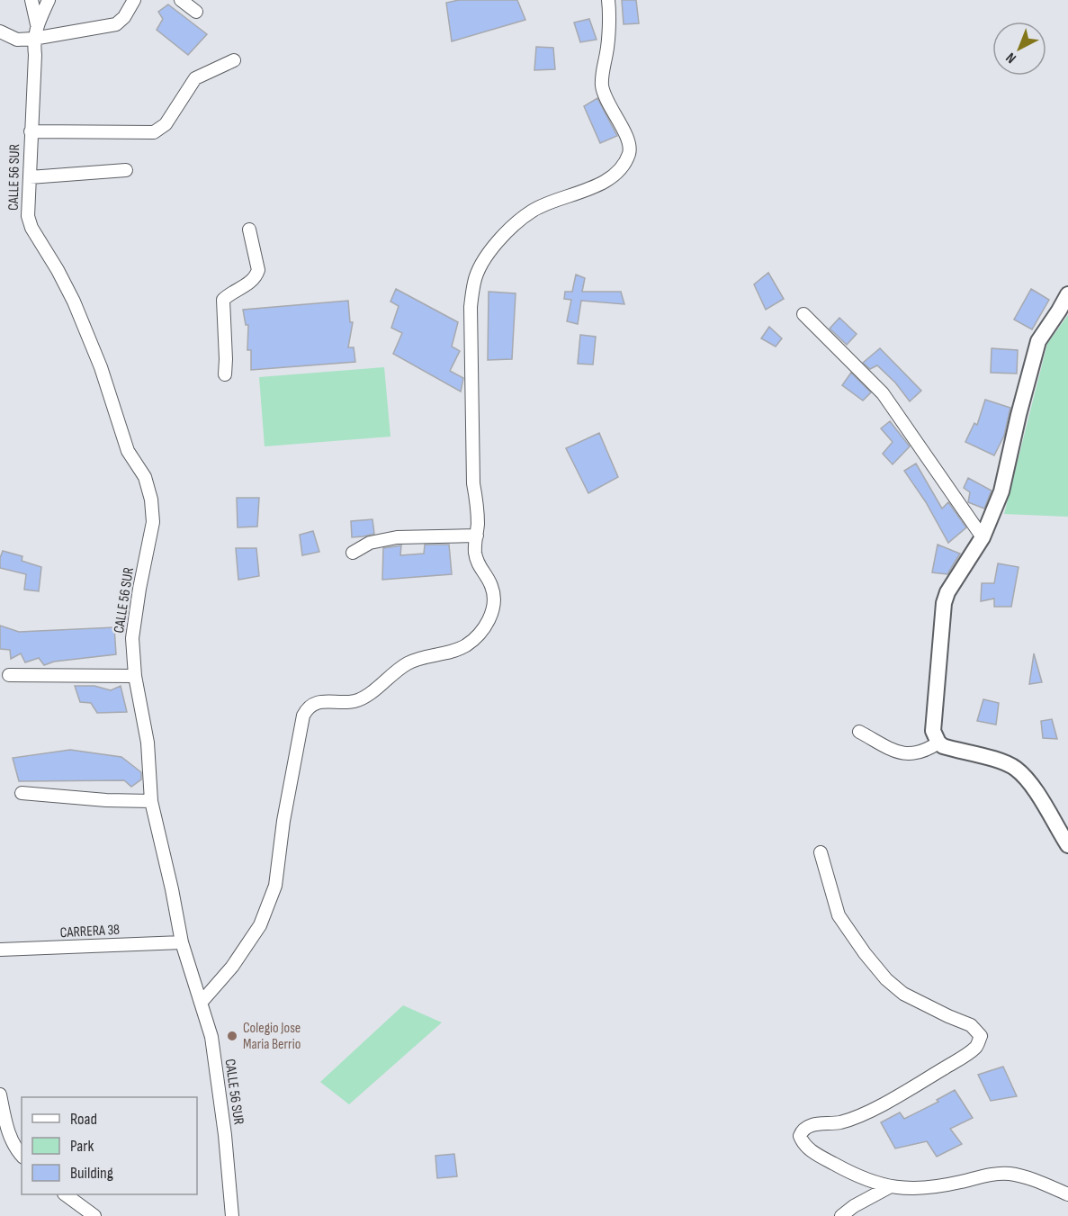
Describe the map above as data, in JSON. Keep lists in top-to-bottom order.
{
  "streets": {
    "street": ["CALLE 56 SUR", "CARRERA 38"]
  },
  "crossings": [
    ["CALLE 56 SUR", "CARRERA 38"]
  ],
  "places": ["Colegio Jose Maria Berrio"],
  "legend": ["Road", "Park", "Building"],
  "north": "bottom left"
}
